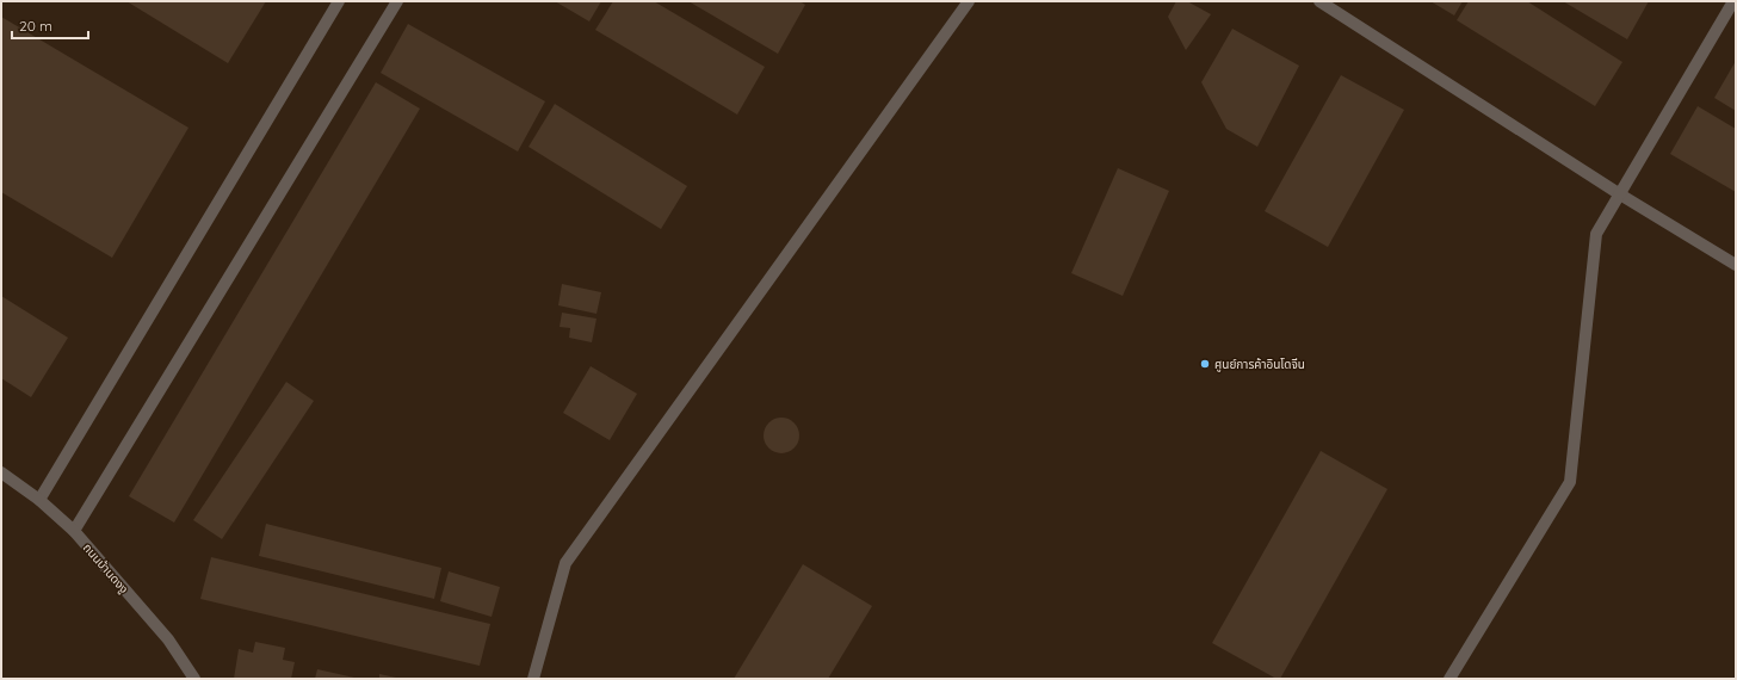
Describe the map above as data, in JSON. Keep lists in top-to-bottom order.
{
  "streets": {
    "street": ["ถนนบ้านดงงู"]
  },
  "places": ["ศูนย์การค้าอินโดจีน"],
  "scale_bar": "20 m"
}
